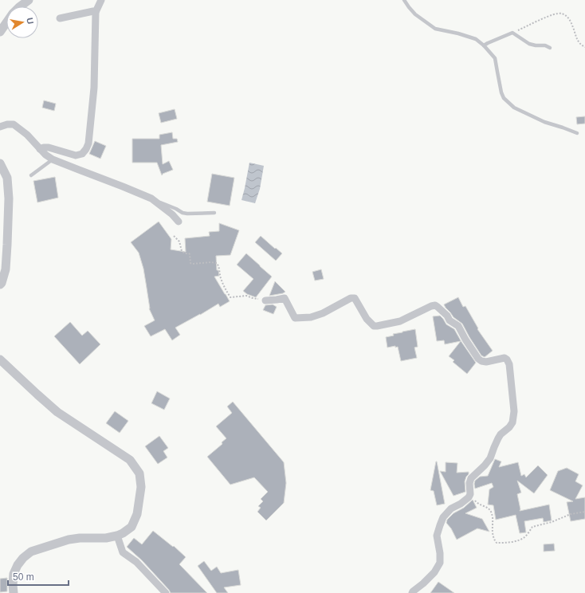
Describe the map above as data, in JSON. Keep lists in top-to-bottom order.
{
  "scale_bar": "50 m",
  "north": "right"
}
